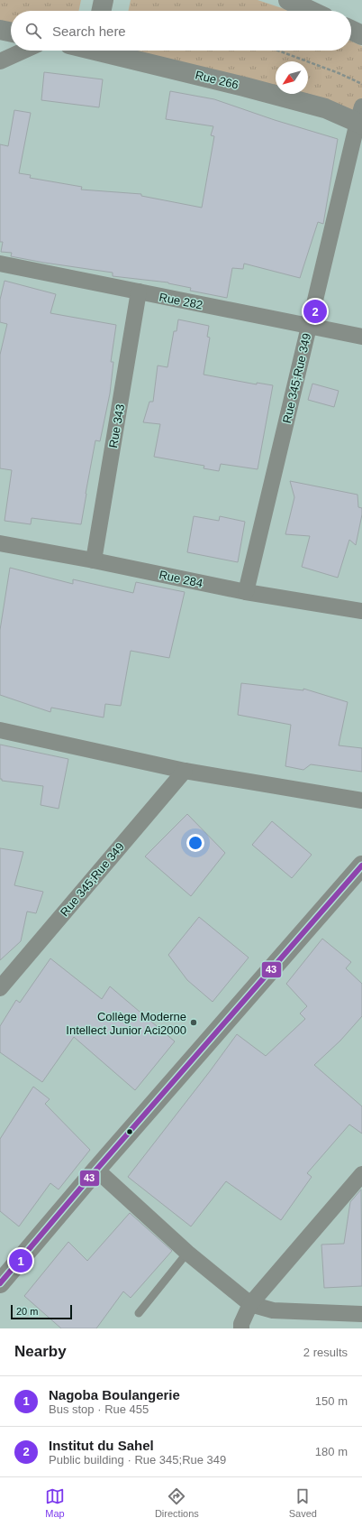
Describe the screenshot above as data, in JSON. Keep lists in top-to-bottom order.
{
  "streets": {
    "street": [
      "Rue 266",
      "Rue 282",
      "Rue 345;Rue 349",
      "Rue 343",
      "Rue 284"
    ]
  },
  "crossings": [
    ["Rue 266", "Rue 345;Rue 349"],
    ["Rue 282", "Rue 345;Rue 349"],
    ["Rue 282", "Rue 343"],
    ["Rue 345;Rue 349", "Rue 284"],
    ["Rue 343", "Rue 284"]
  ],
  "places": ["Collège Moderne Intellect Junior Aci2000"],
  "lines": ["transit line 43"],
  "scale_bar": "20 m",
  "north": "bottom left",
  "page": {
    "search": "Search here",
    "pins": ["2", "1"],
    "scale": "20 m",
    "heading": ["Nearby", "2 results"],
    "list": [
      {
        "mark": "1",
        "name": "Nagoba Boulangerie",
        "note": "Bus stop · Rue 455",
        "value": "150 m"
      },
      {
        "mark": "2",
        "name": "Institut du Sahel",
        "note": "Public building · Rue 345;Rue 349",
        "value": "180 m"
      }
    ],
    "nav": ["Map", "Directions", "Saved"]
  }
}
